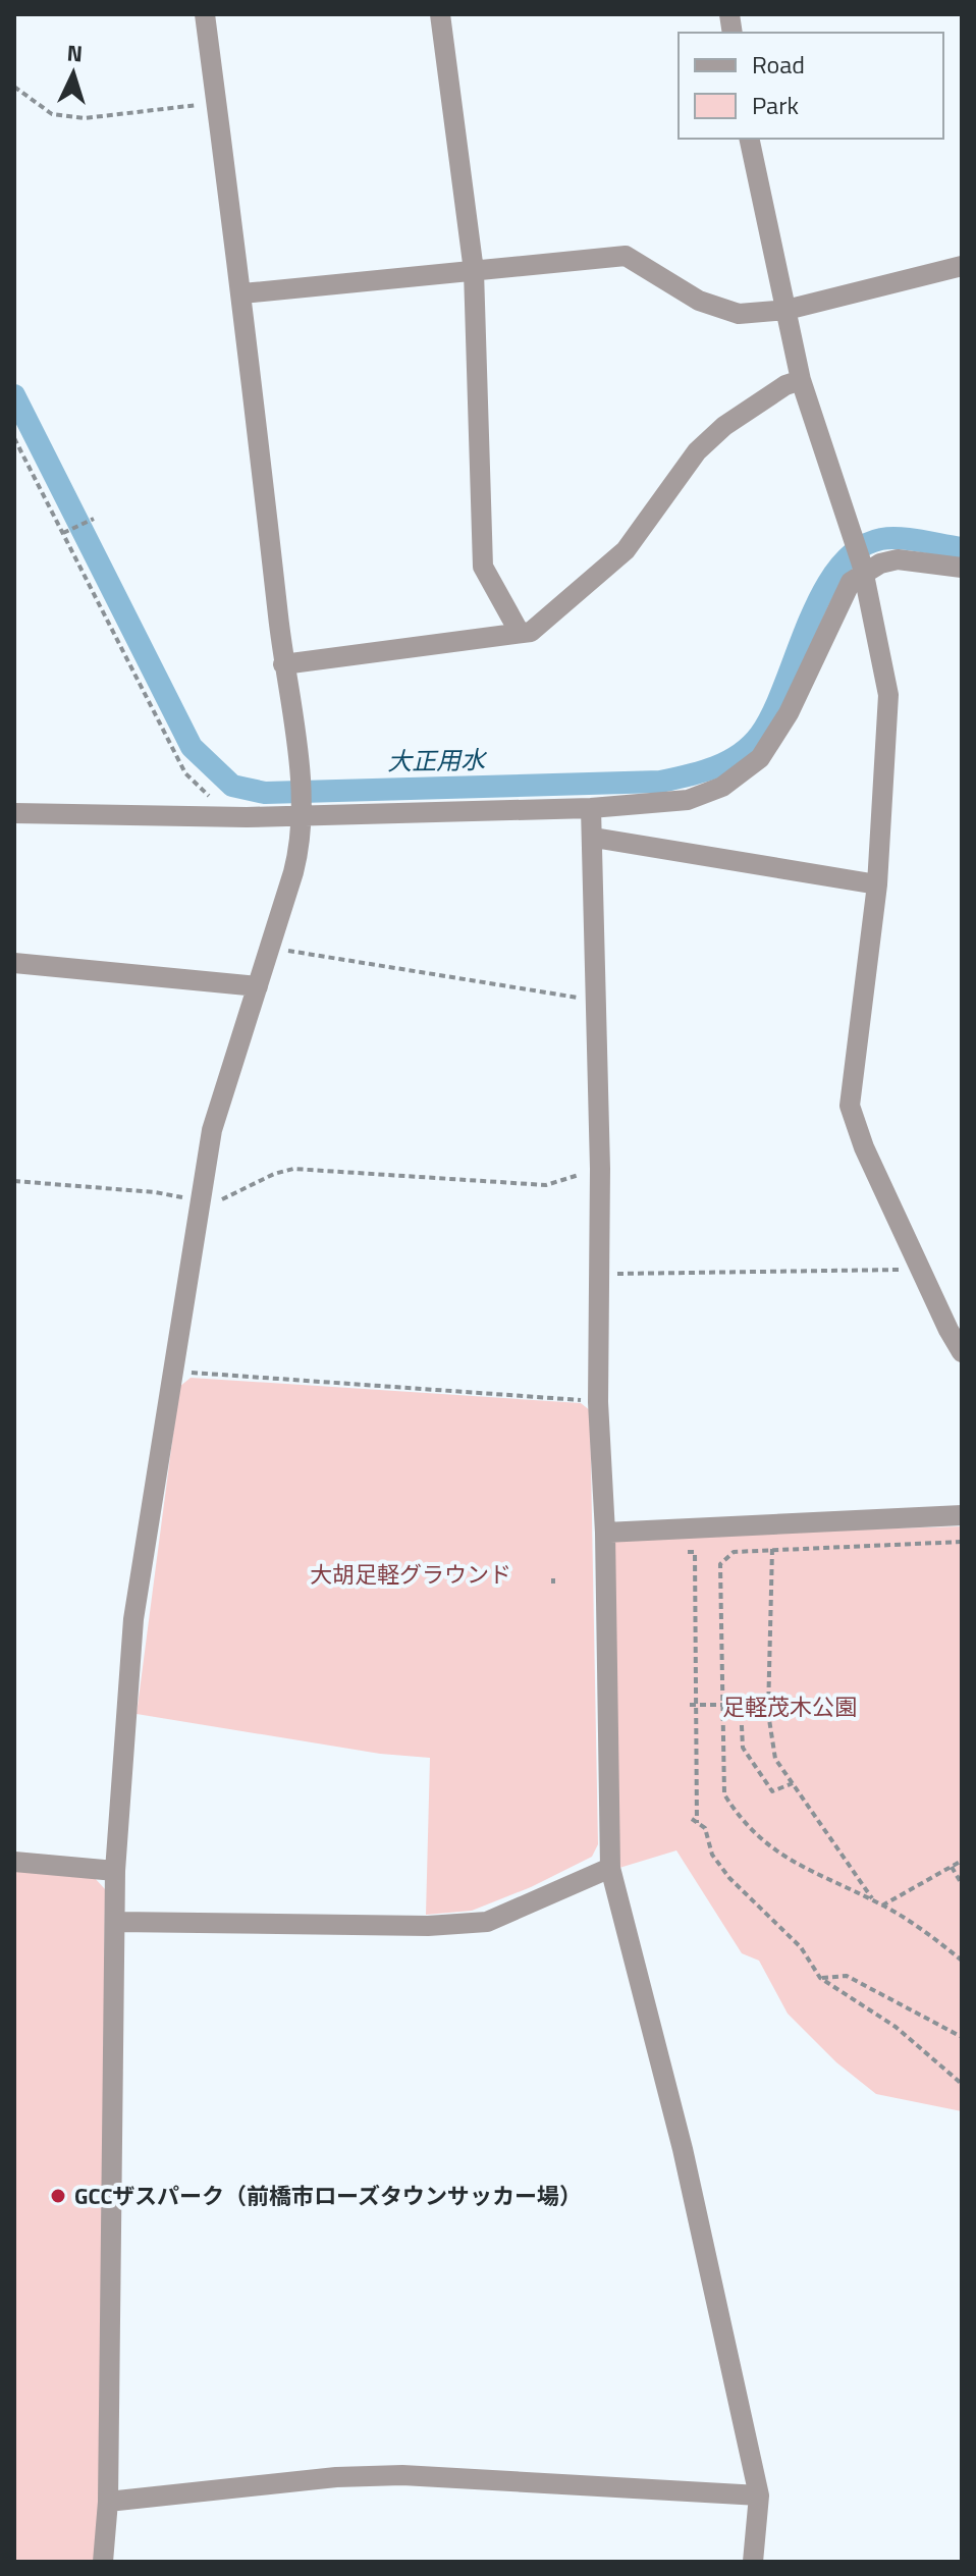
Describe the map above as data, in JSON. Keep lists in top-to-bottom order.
{
  "water": ["大正用水"],
  "parks": ["大胡足軽グラウンド", "足軽茂木公園"],
  "places": ["GCCザスパーク（前橋市ローズタウンサッカー場）"],
  "legend": ["Road", "Park"],
  "north": "top"
}
